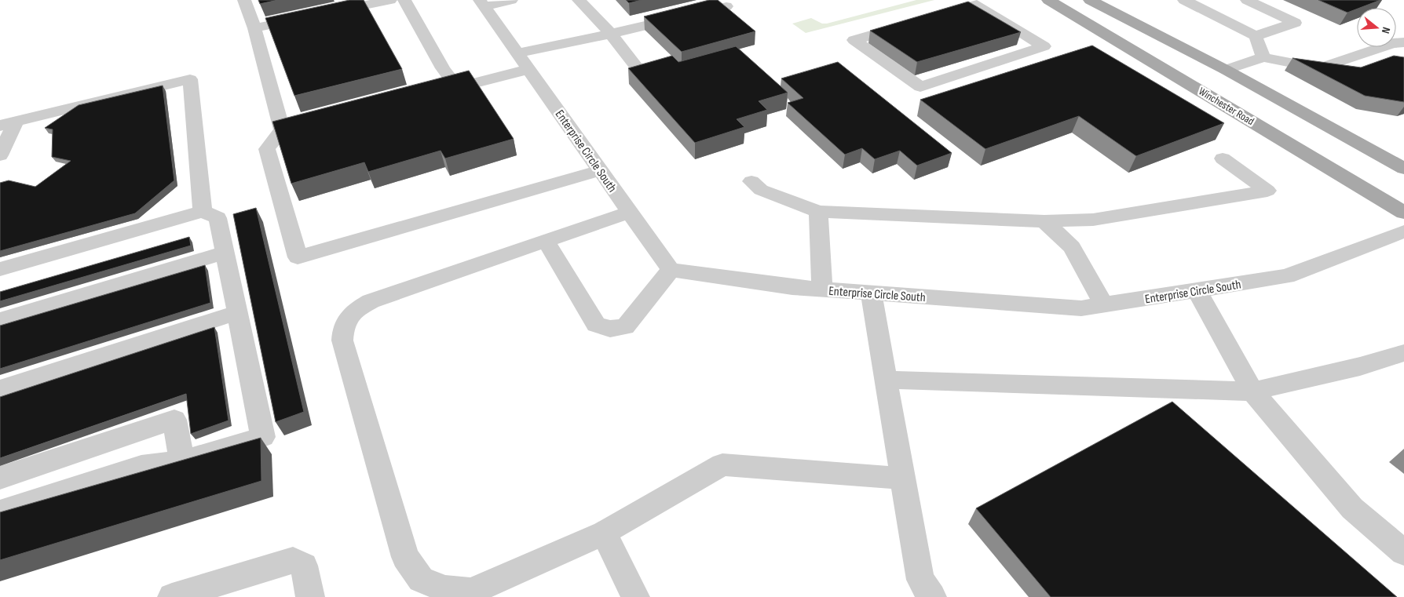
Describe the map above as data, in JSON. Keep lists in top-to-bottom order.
{
  "streets": {
    "main road": ["Winchester Road"],
    "street": ["Enterprise Circle South"]
  },
  "north": "right"
}
